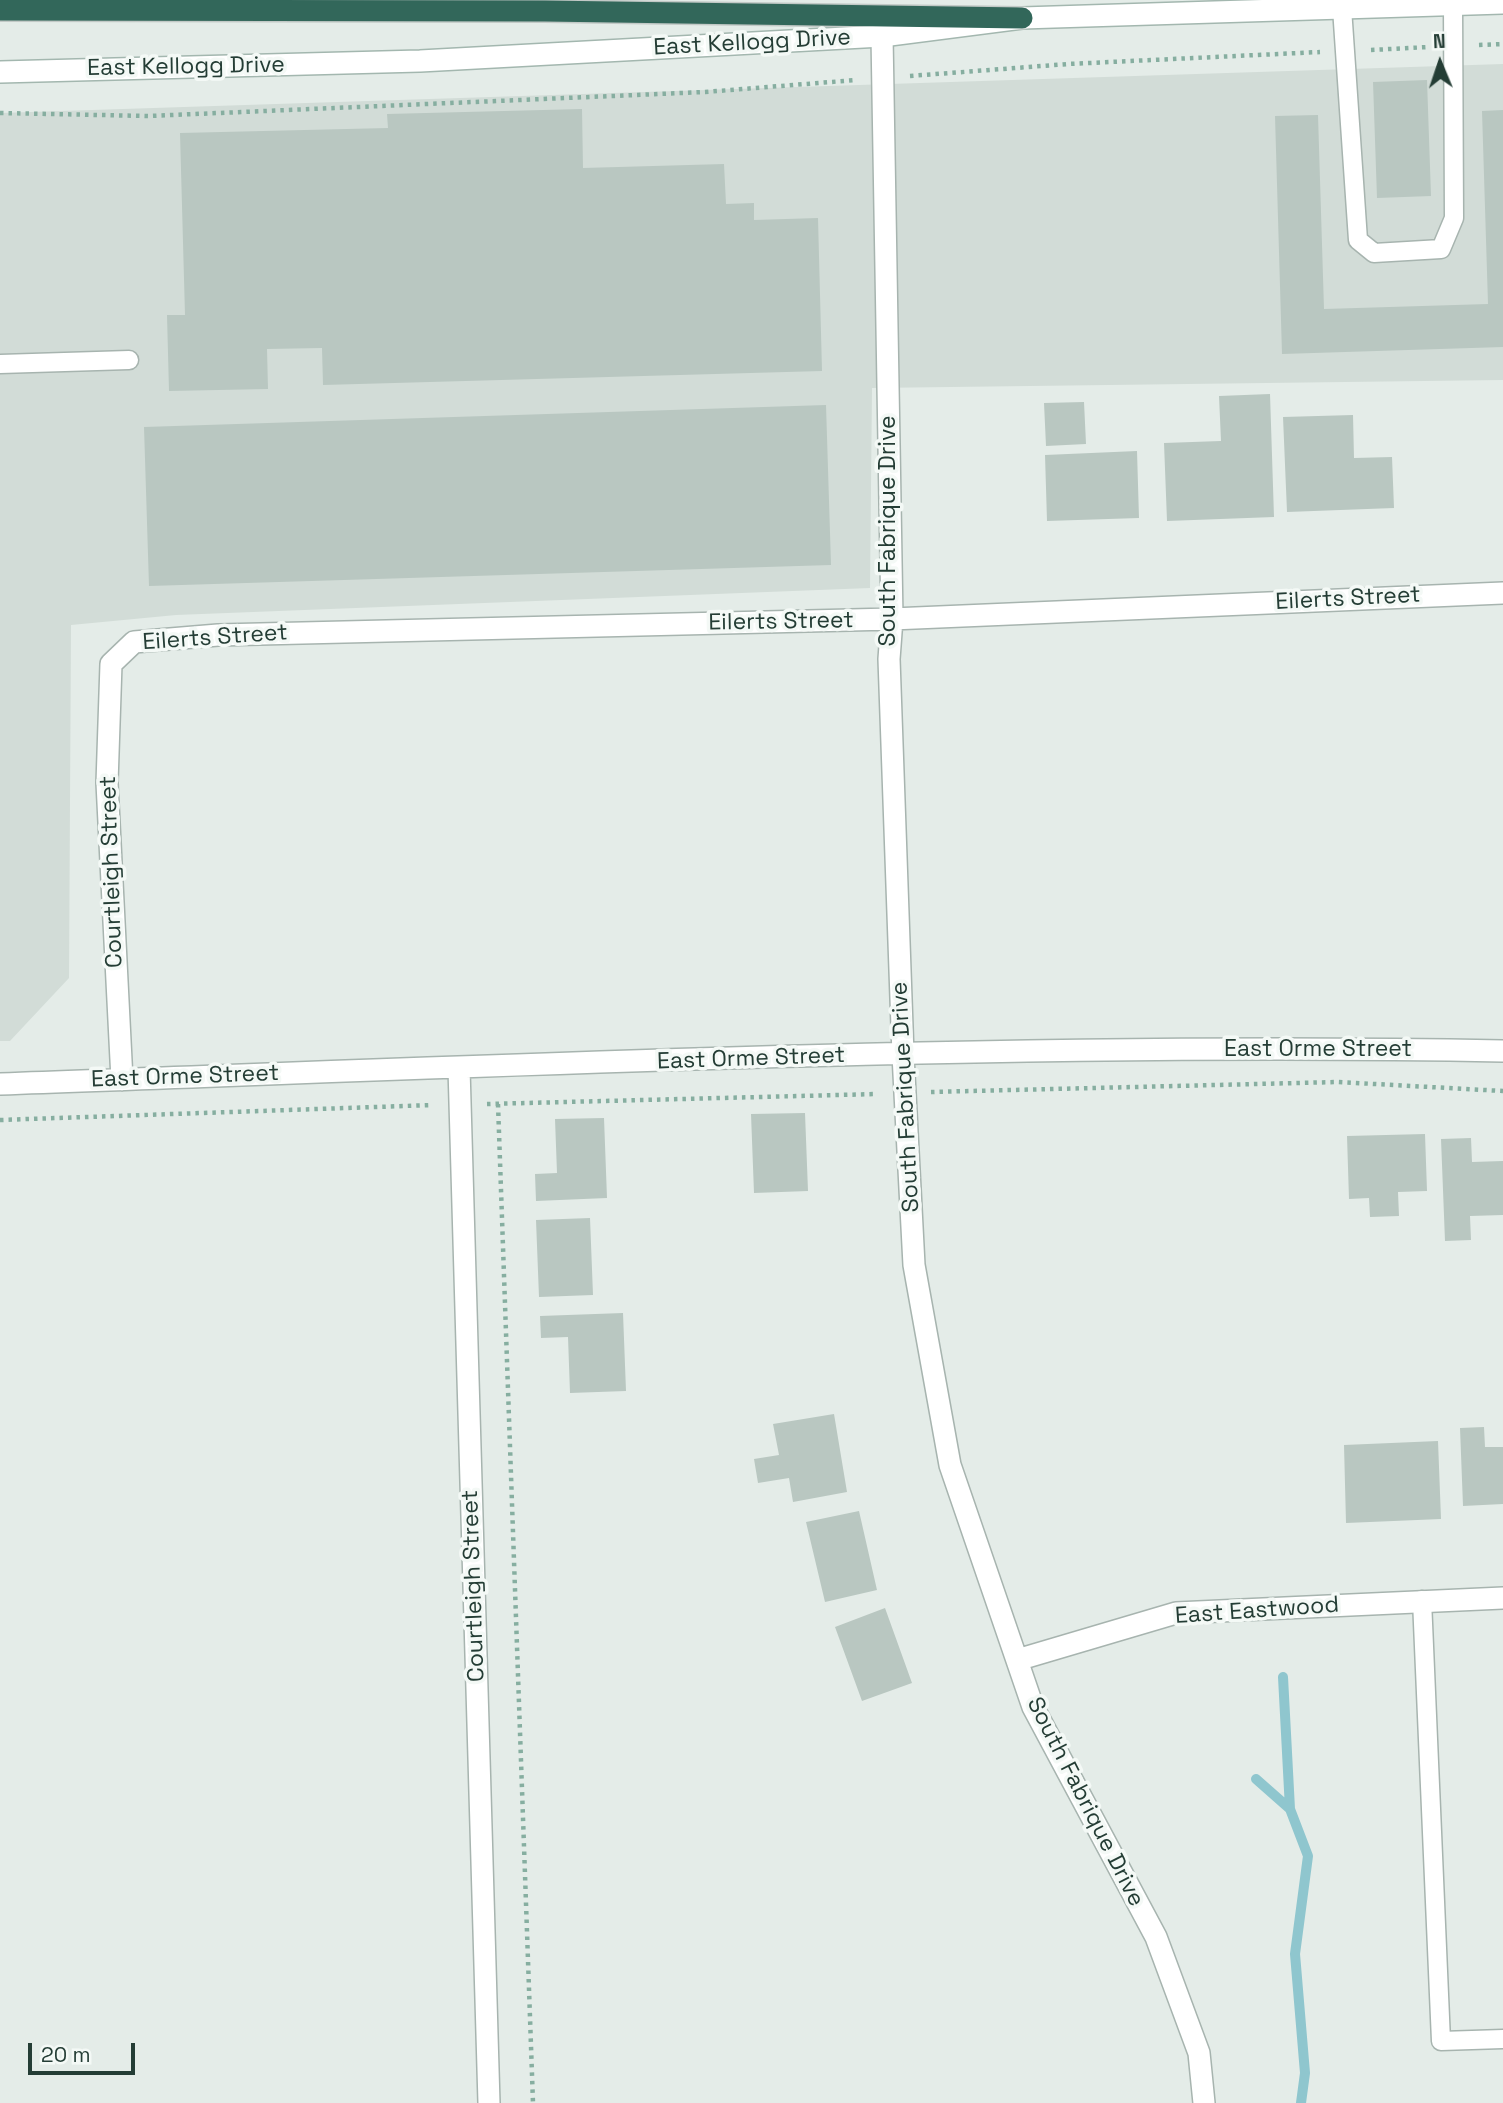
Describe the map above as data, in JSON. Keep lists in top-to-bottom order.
{
  "streets": {
    "street": [
      "East Kellogg Drive",
      "South Fabrique Drive",
      "Eilerts Street",
      "Courtleigh Street",
      "East Orme Street",
      "East Eastwood"
    ]
  },
  "crossings": [
    ["East Kellogg Drive", "South Fabrique Drive"],
    ["South Fabrique Drive", "Eilerts Street"],
    ["South Fabrique Drive", "East Orme Street"],
    ["South Fabrique Drive", "East Eastwood"],
    ["Eilerts Street", "Courtleigh Street"],
    ["Courtleigh Street", "East Orme Street"]
  ],
  "scale_bar": "20 m",
  "north": "top"
}
